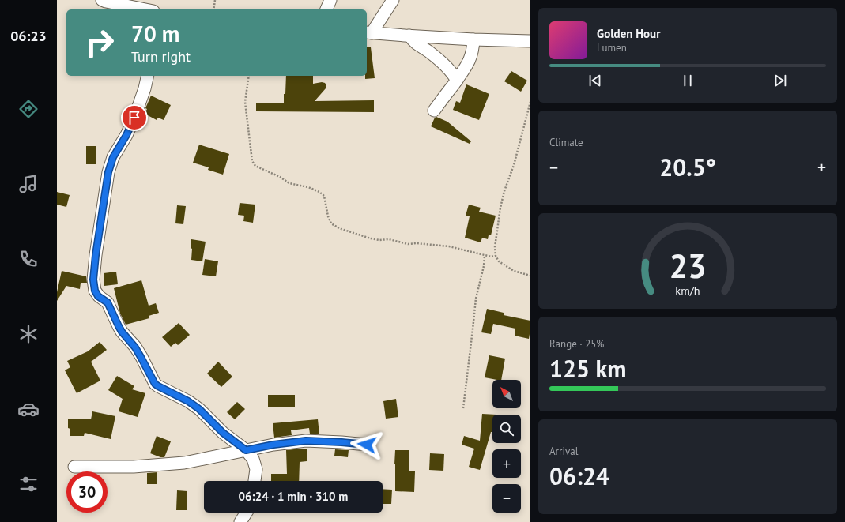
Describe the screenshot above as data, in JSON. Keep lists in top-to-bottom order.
{
  "north": "top left",
  "page": {
    "tabs": "06:23",
    "turn": ["70 m", "Turn right"],
    "song": ["Golden Hour", "Lumen"],
    "tile": [
      "Climate",
      ["Range · 25%", "125 km"],
      ["Arrival", "06:24"]
    ],
    "heat": ["−", "20.5°", "+"],
    "map_buttons": ["+", "−"],
    "limit": "30",
    "trip": "06:24 · 1 min · 310 m",
    "gauge": ["23", "km/h"]
  }
}
